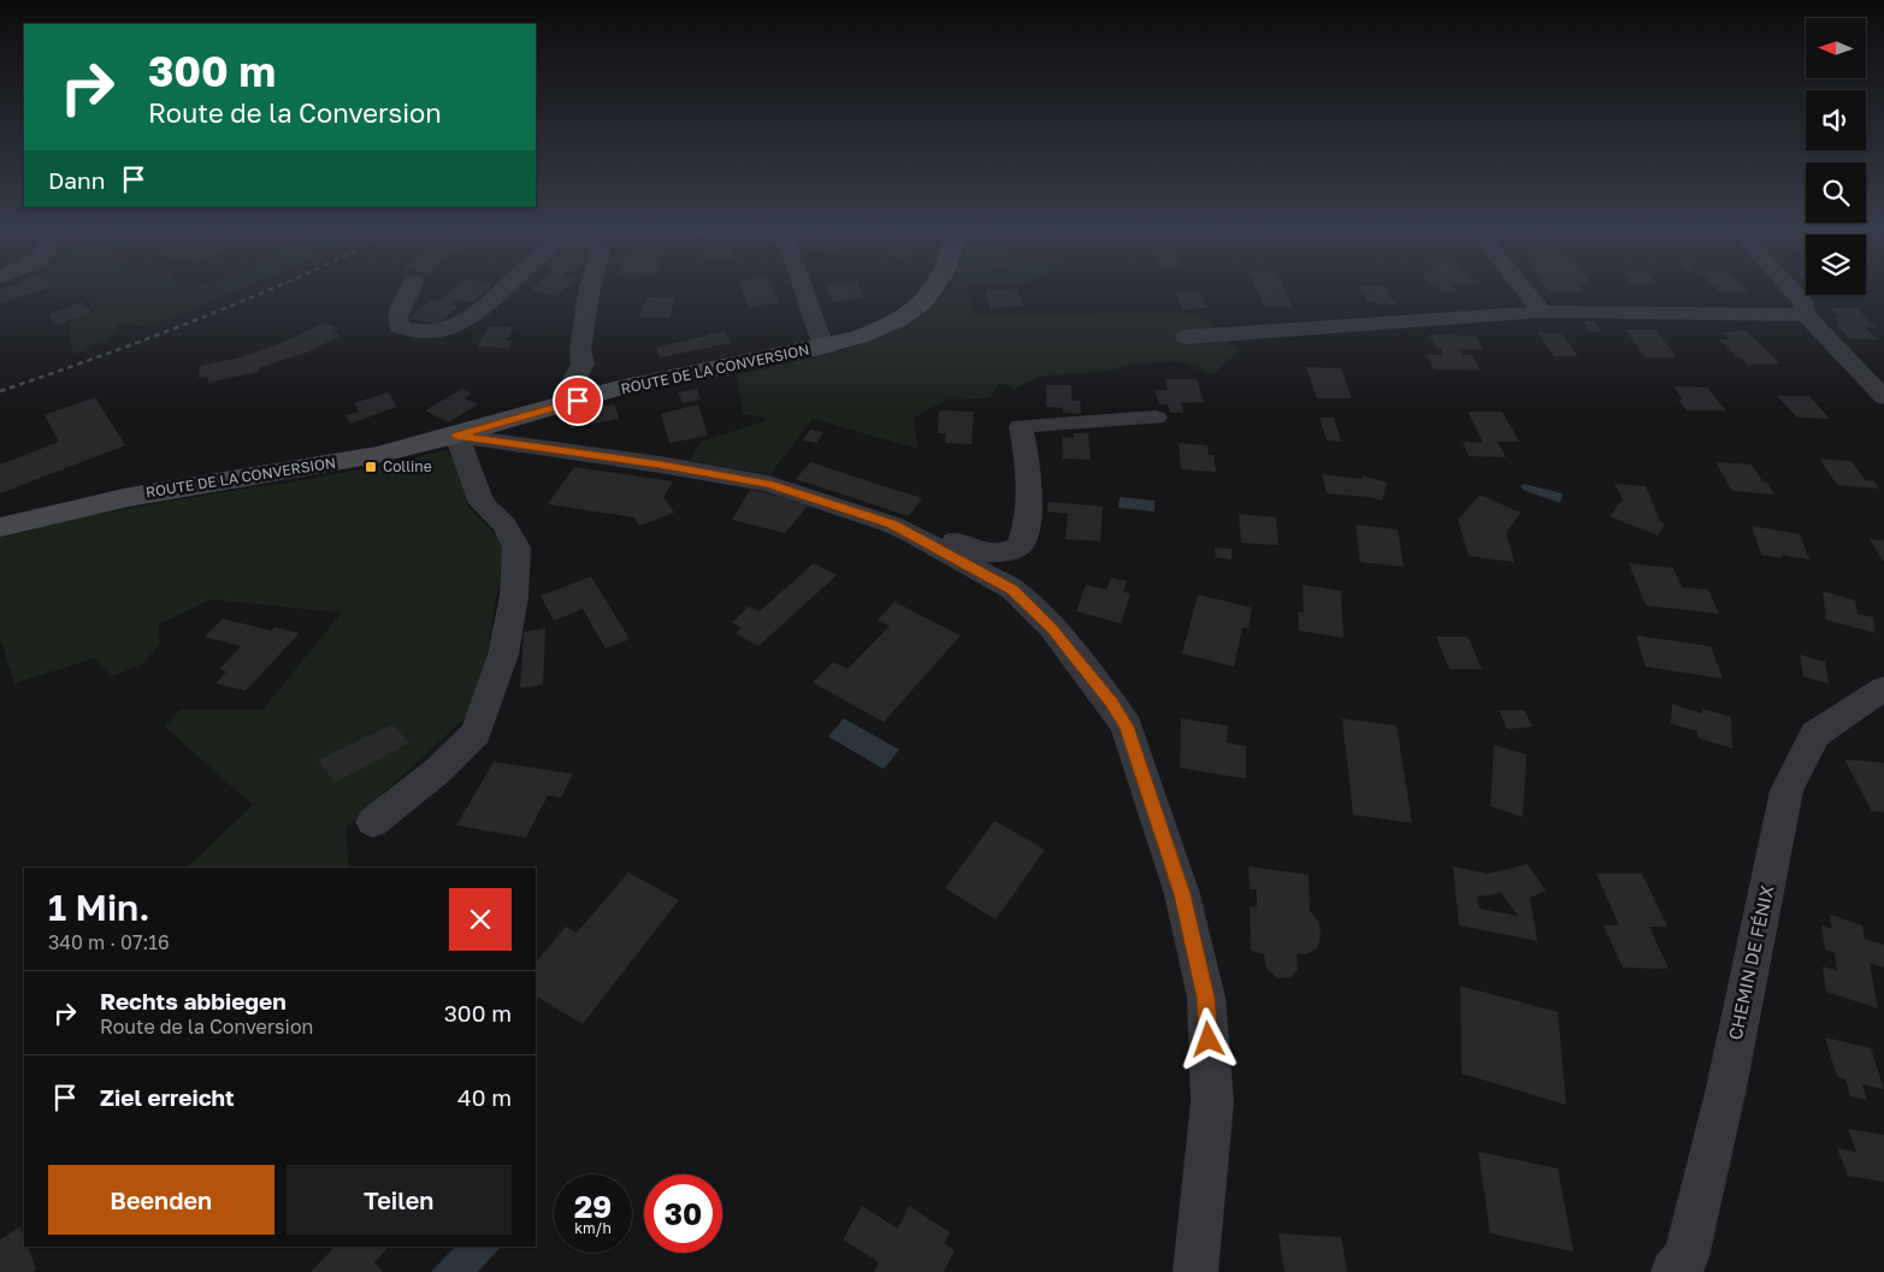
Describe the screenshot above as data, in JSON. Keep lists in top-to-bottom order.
{
  "streets": {
    "main road": ["ROUTE DE LA CONVERSION"],
    "street": ["CHEMIN DE FÉNIX"]
  },
  "places": {
    "transit": ["Colline"]
  },
  "north": "left",
  "page": {
    "turn": ["300 m", "Route de la Conversion"],
    "then": "Dann",
    "heading": ["1 Min.", "340 m · 07:16"],
    "list": [
      {
        "name": "Rechts abbiegen",
        "note": "Route de la Conversion",
        "value": "300 m"
      },
      {
        "name": "Ziel erreicht",
        "value": "40 m"
      }
    ],
    "buttons": ["Beenden", "Teilen"],
    "speed": "29 km/h",
    "limit": "30"
  }
}
